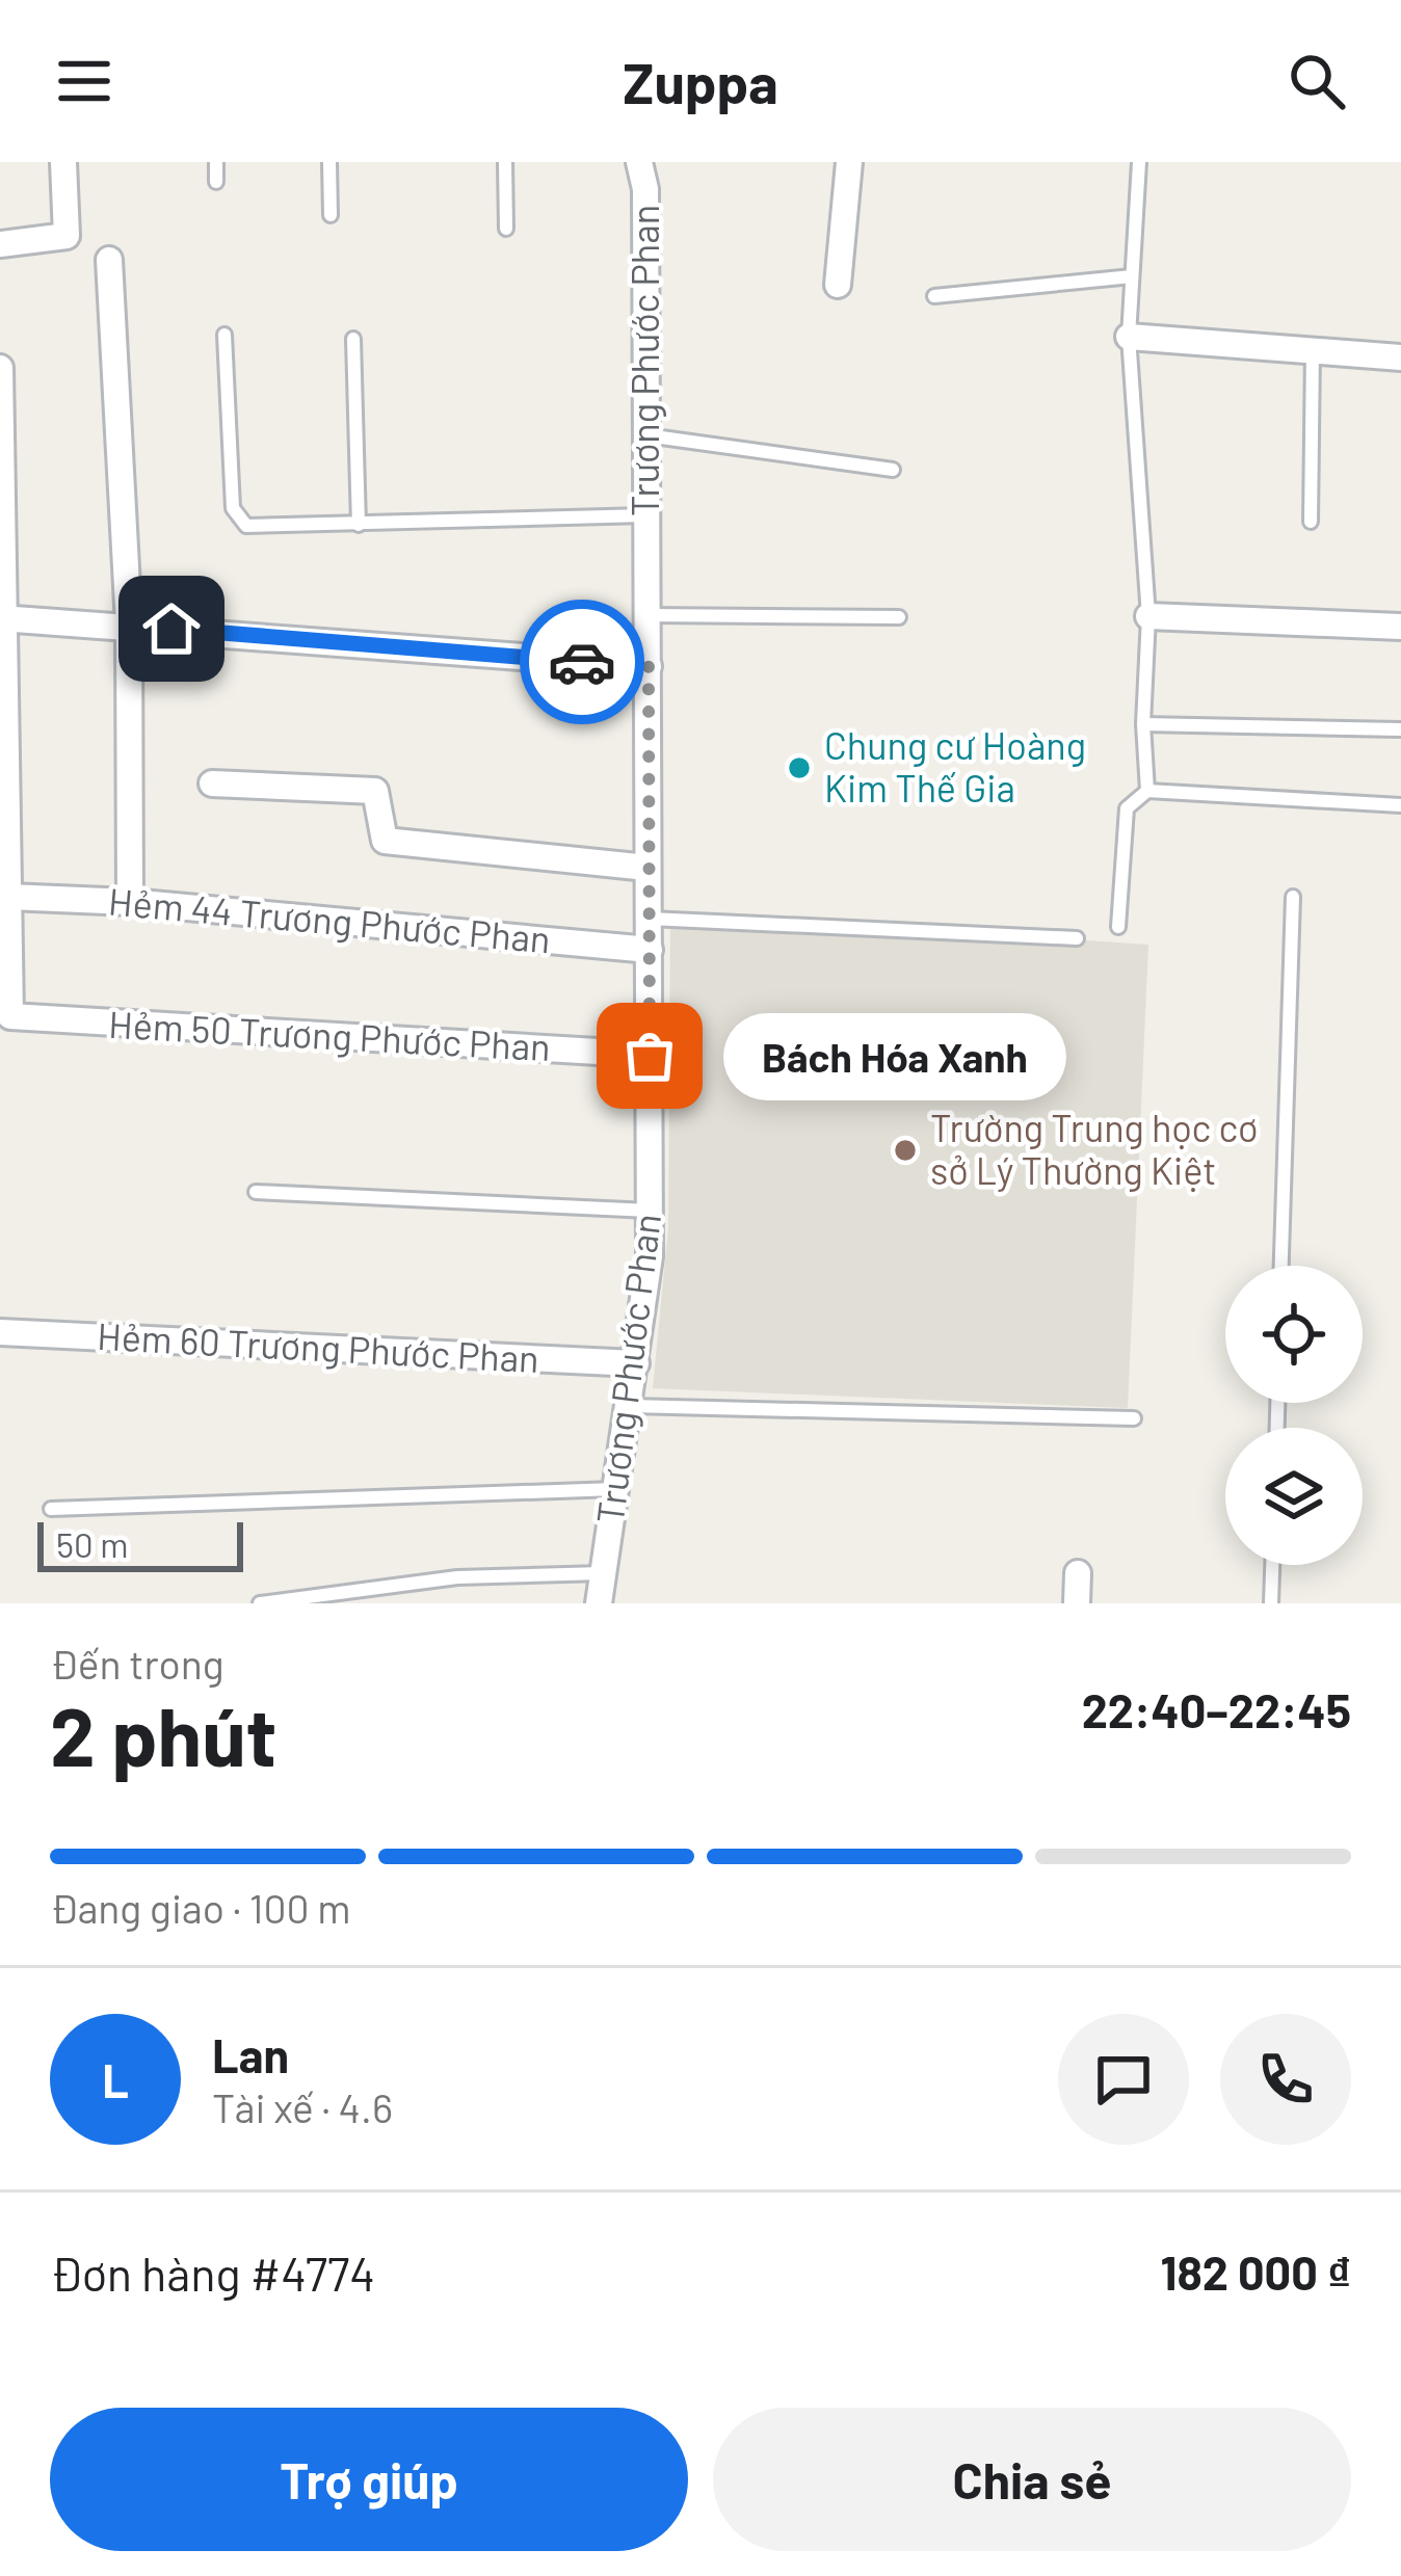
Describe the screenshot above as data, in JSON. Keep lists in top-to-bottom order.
{
  "streets": {
    "street": [
      "Trương Phước Phan",
      "Hẻm 44 Trương Phước Phan",
      "Hẻm 50 Trương Phước Phan",
      "Hẻm 60 Trương Phước Phan"
    ]
  },
  "crossings": [
    ["Trương Phước Phan", "Hẻm 44 Trương Phước Phan"],
    ["Trương Phước Phan", "Hẻm 50 Trương Phước Phan"],
    ["Trương Phước Phan", "Hẻm 60 Trương Phước Phan"],
    ["Hẻm 44 Trương Phước Phan", "Hẻm 50 Trương Phước Phan"]
  ],
  "places": ["Chung cư Hoàng Kim Thế Gia", "Bách Hóa Xanh", "Trường Trung học cơ sở Lý Thường Kiệt"],
  "scale_bar": "50 m",
  "page": {
    "header": "Zuppa",
    "bubble": "Bách Hóa Xanh",
    "scale": "50 m",
    "heading": ["2 phút", "Đến trong", "22:40–22:45"],
    "panel": [
      "Lan",
      "Tài xế · 4.6",
      "Đơn hàng #4774",
      "182 000 ₫"
    ],
    "bar": "Đang giao · 100 m",
    "round": "L",
    "buttons": ["Trợ giúp", "Chia sẻ"]
  }
}
